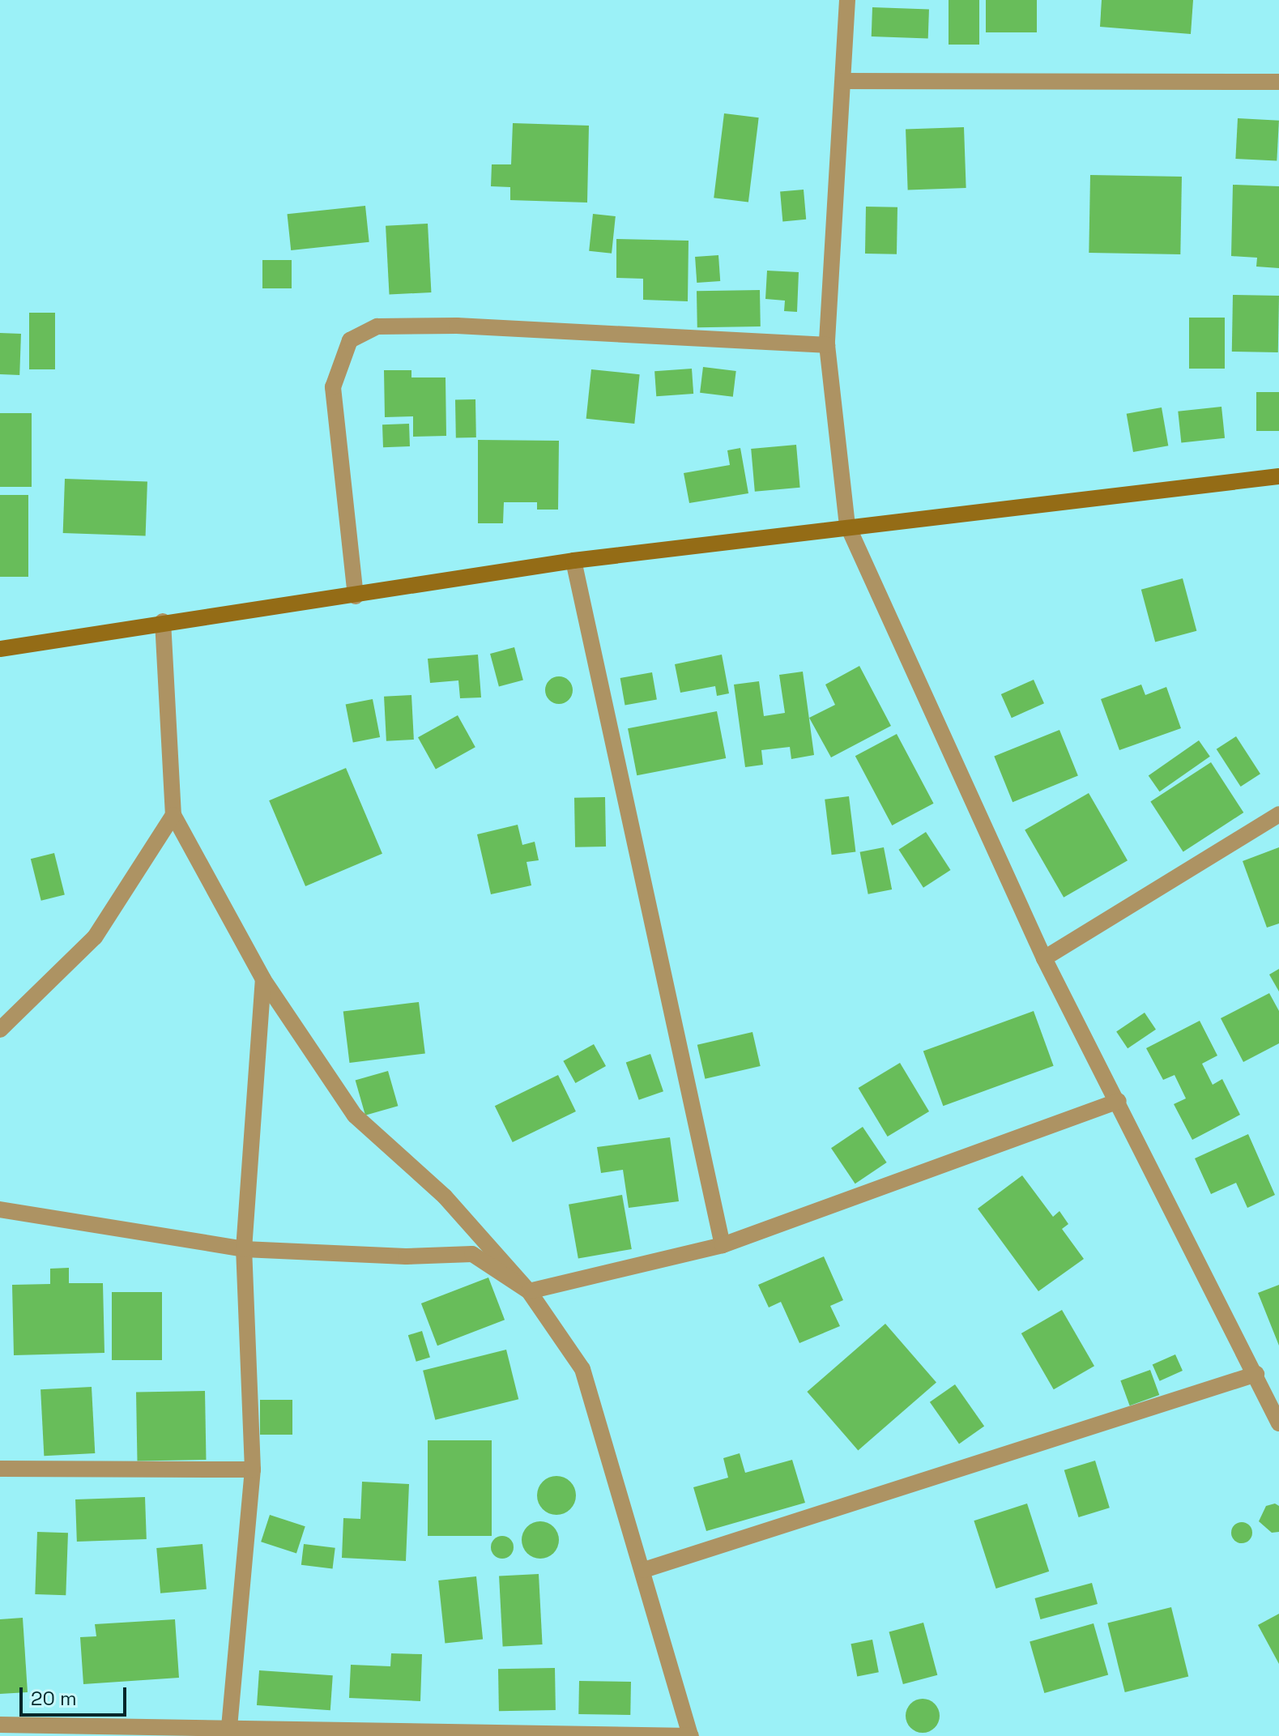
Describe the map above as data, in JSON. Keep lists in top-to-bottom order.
{
  "scale_bar": "20 m"
}
